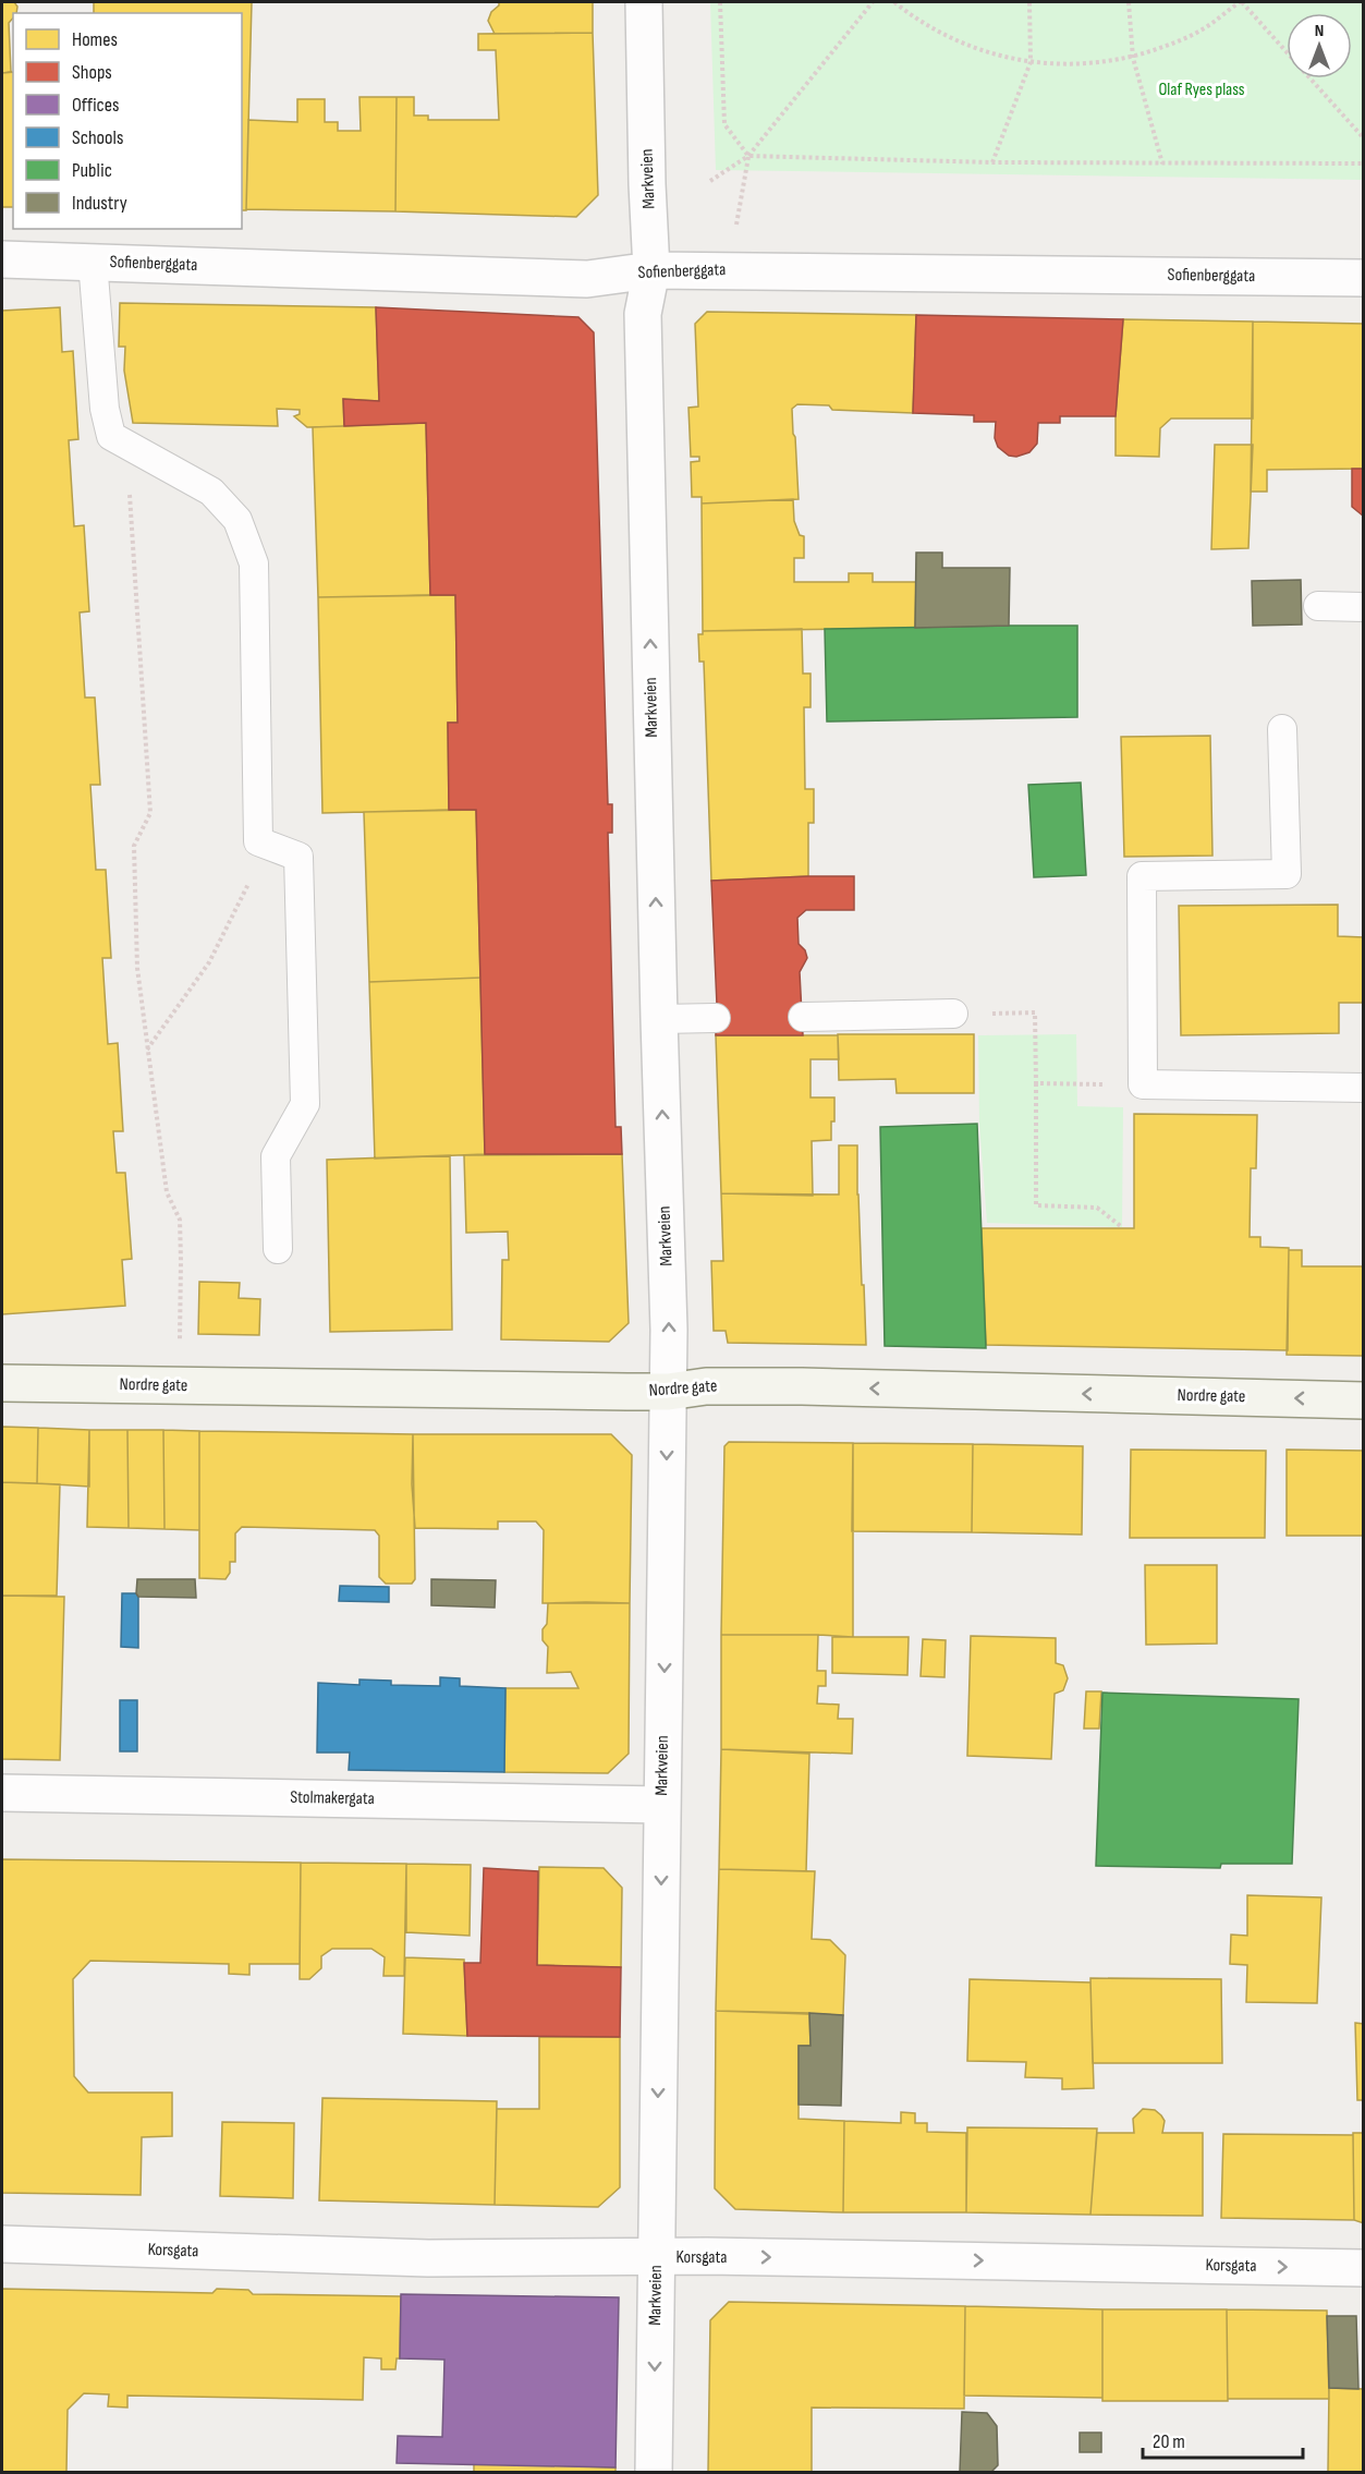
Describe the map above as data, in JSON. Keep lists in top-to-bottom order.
{
  "streets": {
    "street": [
      "Markveien",
      "Sofienberggata",
      "Nordre gate",
      "Stolmakergata",
      "Korsgata"
    ]
  },
  "crossings": [
    ["Markveien", "Sofienberggata"],
    ["Markveien", "Nordre gate"],
    ["Markveien", "Stolmakergata"],
    ["Markveien", "Korsgata"]
  ],
  "one_way": ["Nordre gate", "Korsgata"],
  "parks": ["Olaf Ryes plass"],
  "legend": [
    "Homes",
    "Shops",
    "Offices",
    "Schools",
    "Public",
    "Industry"
  ],
  "scale_bar": "20 m",
  "north": "top"
}
